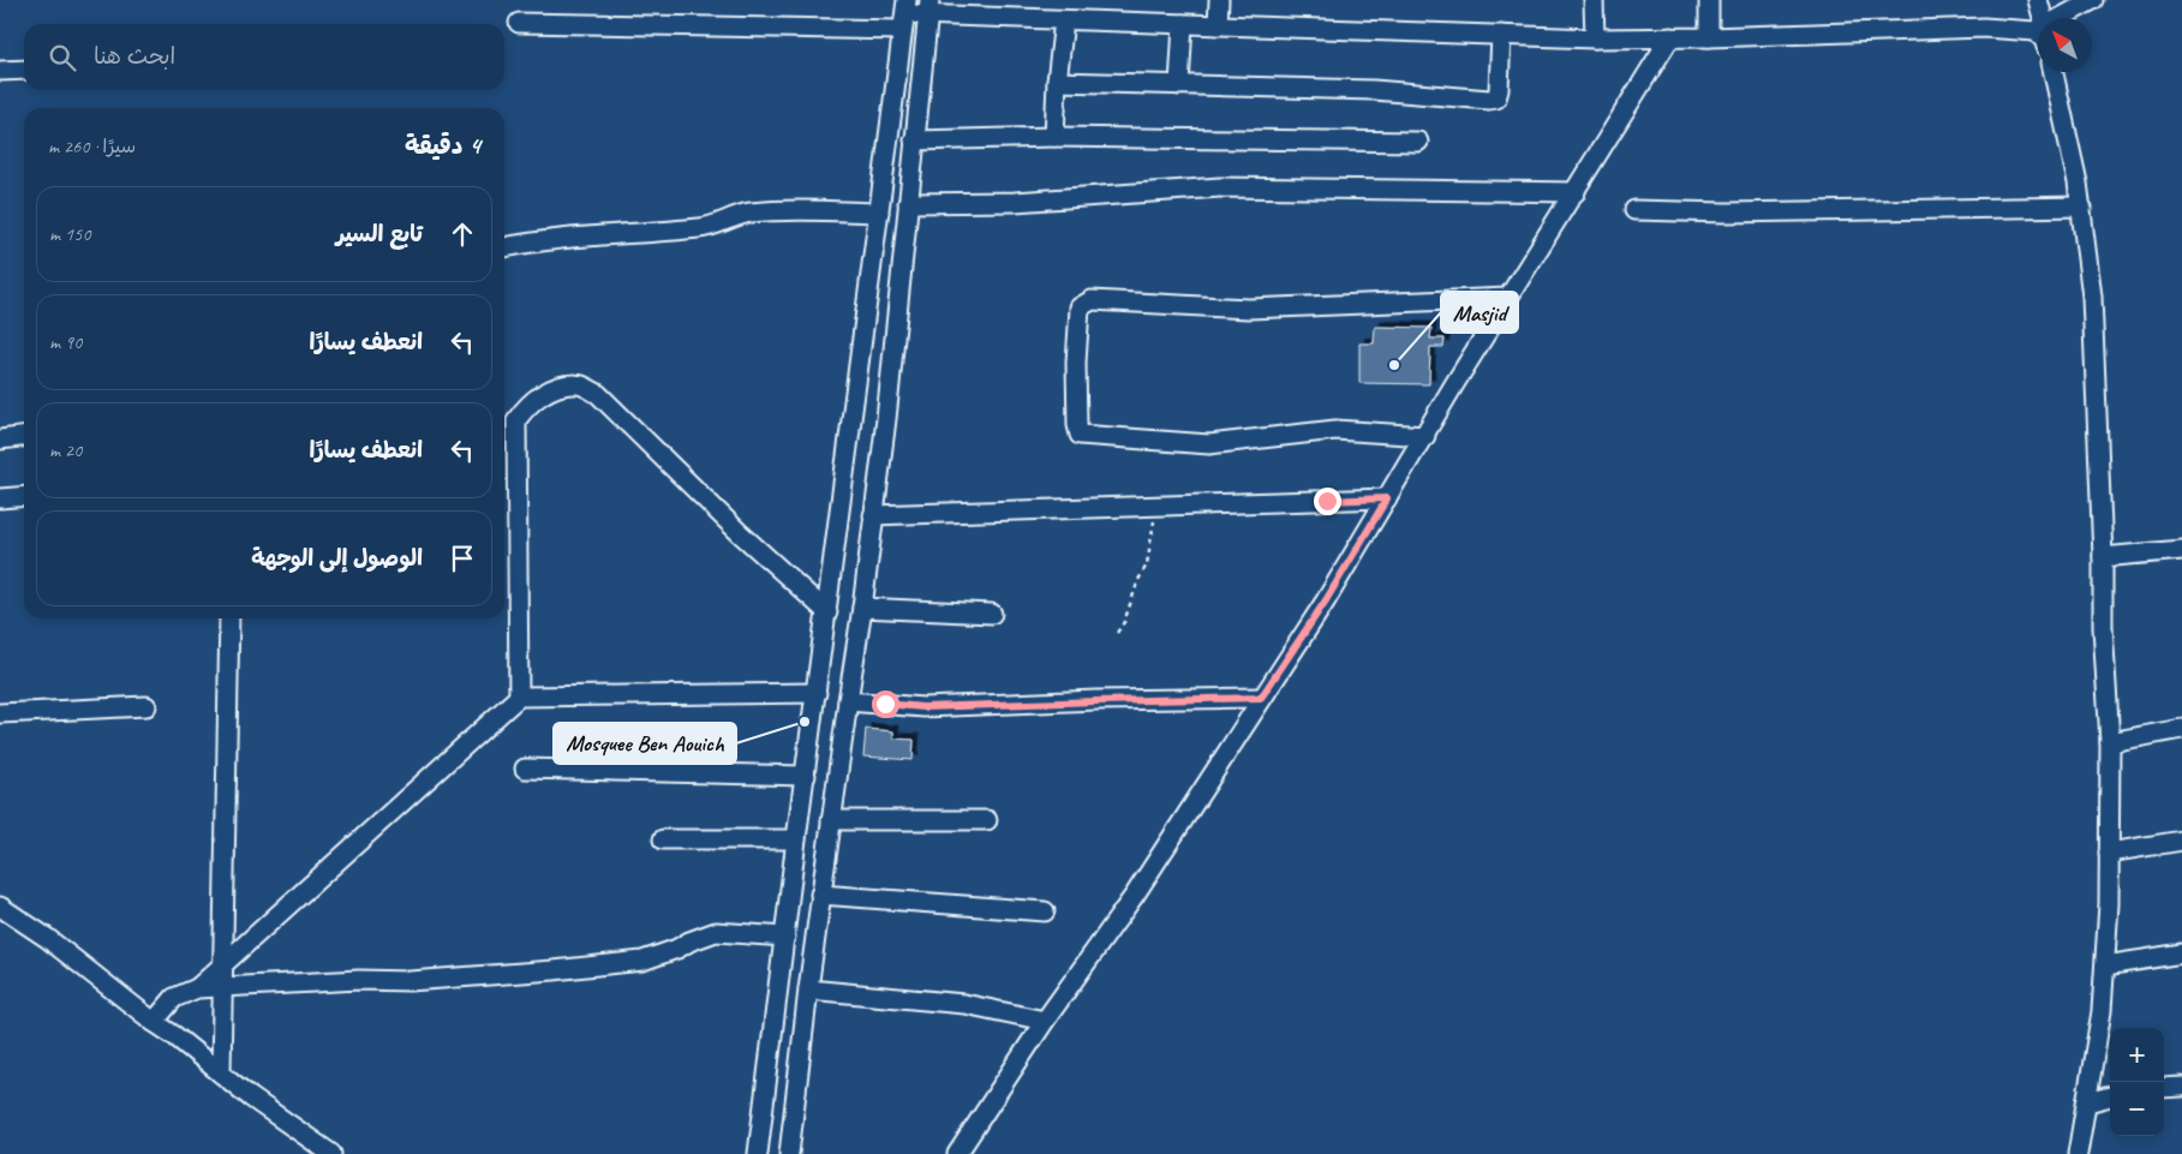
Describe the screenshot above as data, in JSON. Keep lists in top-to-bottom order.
{
  "places": ["Masjid", "Mosquee Ben Aouich"],
  "north": "top left",
  "page": {
    "search": "ابحث هنا",
    "heading": ["4 دقيقة", "سيرًا · 260 m"],
    "list": [
      ["تابع السير", "150 m"],
      ["انعطف يسارًا", "90 m"],
      ["انعطف يسارًا", "20 m"],
      "الوصول إلى الوجهة"
    ],
    "map_buttons": ["+", "−"]
  }
}
